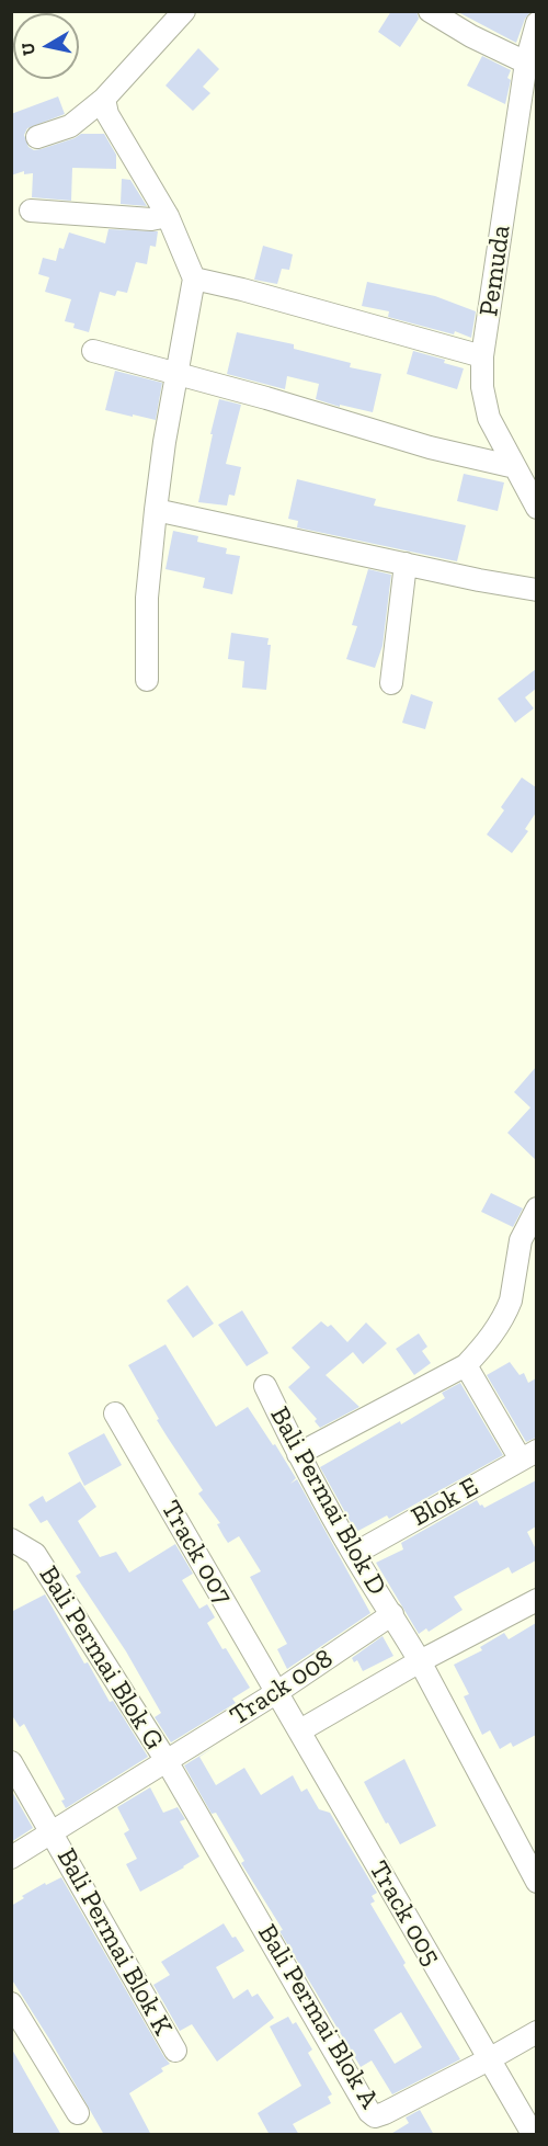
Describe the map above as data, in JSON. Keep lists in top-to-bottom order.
{
  "streets": {
    "street": [
      "Pemuda",
      "Bali Permai Blok D",
      "Blok E",
      "Track 007",
      "Bali Permai Blok G",
      "Track 008",
      "Track 005",
      "Bali Permai Blok K",
      "Bali Permai Blok A"
    ]
  },
  "crossings": [
    ["Bali Permai Blok D", "Blok E"],
    ["Bali Permai Blok D", "Track 008"],
    ["Track 007", "Track 008"],
    ["Track 007", "Track 005"],
    ["Bali Permai Blok G", "Track 008"],
    ["Bali Permai Blok G", "Bali Permai Blok A"],
    ["Track 008", "Track 005"],
    ["Track 008", "Bali Permai Blok K"],
    ["Track 008", "Bali Permai Blok A"],
    ["Track 005", "Bali Permai Blok A"]
  ],
  "north": "left"
}
